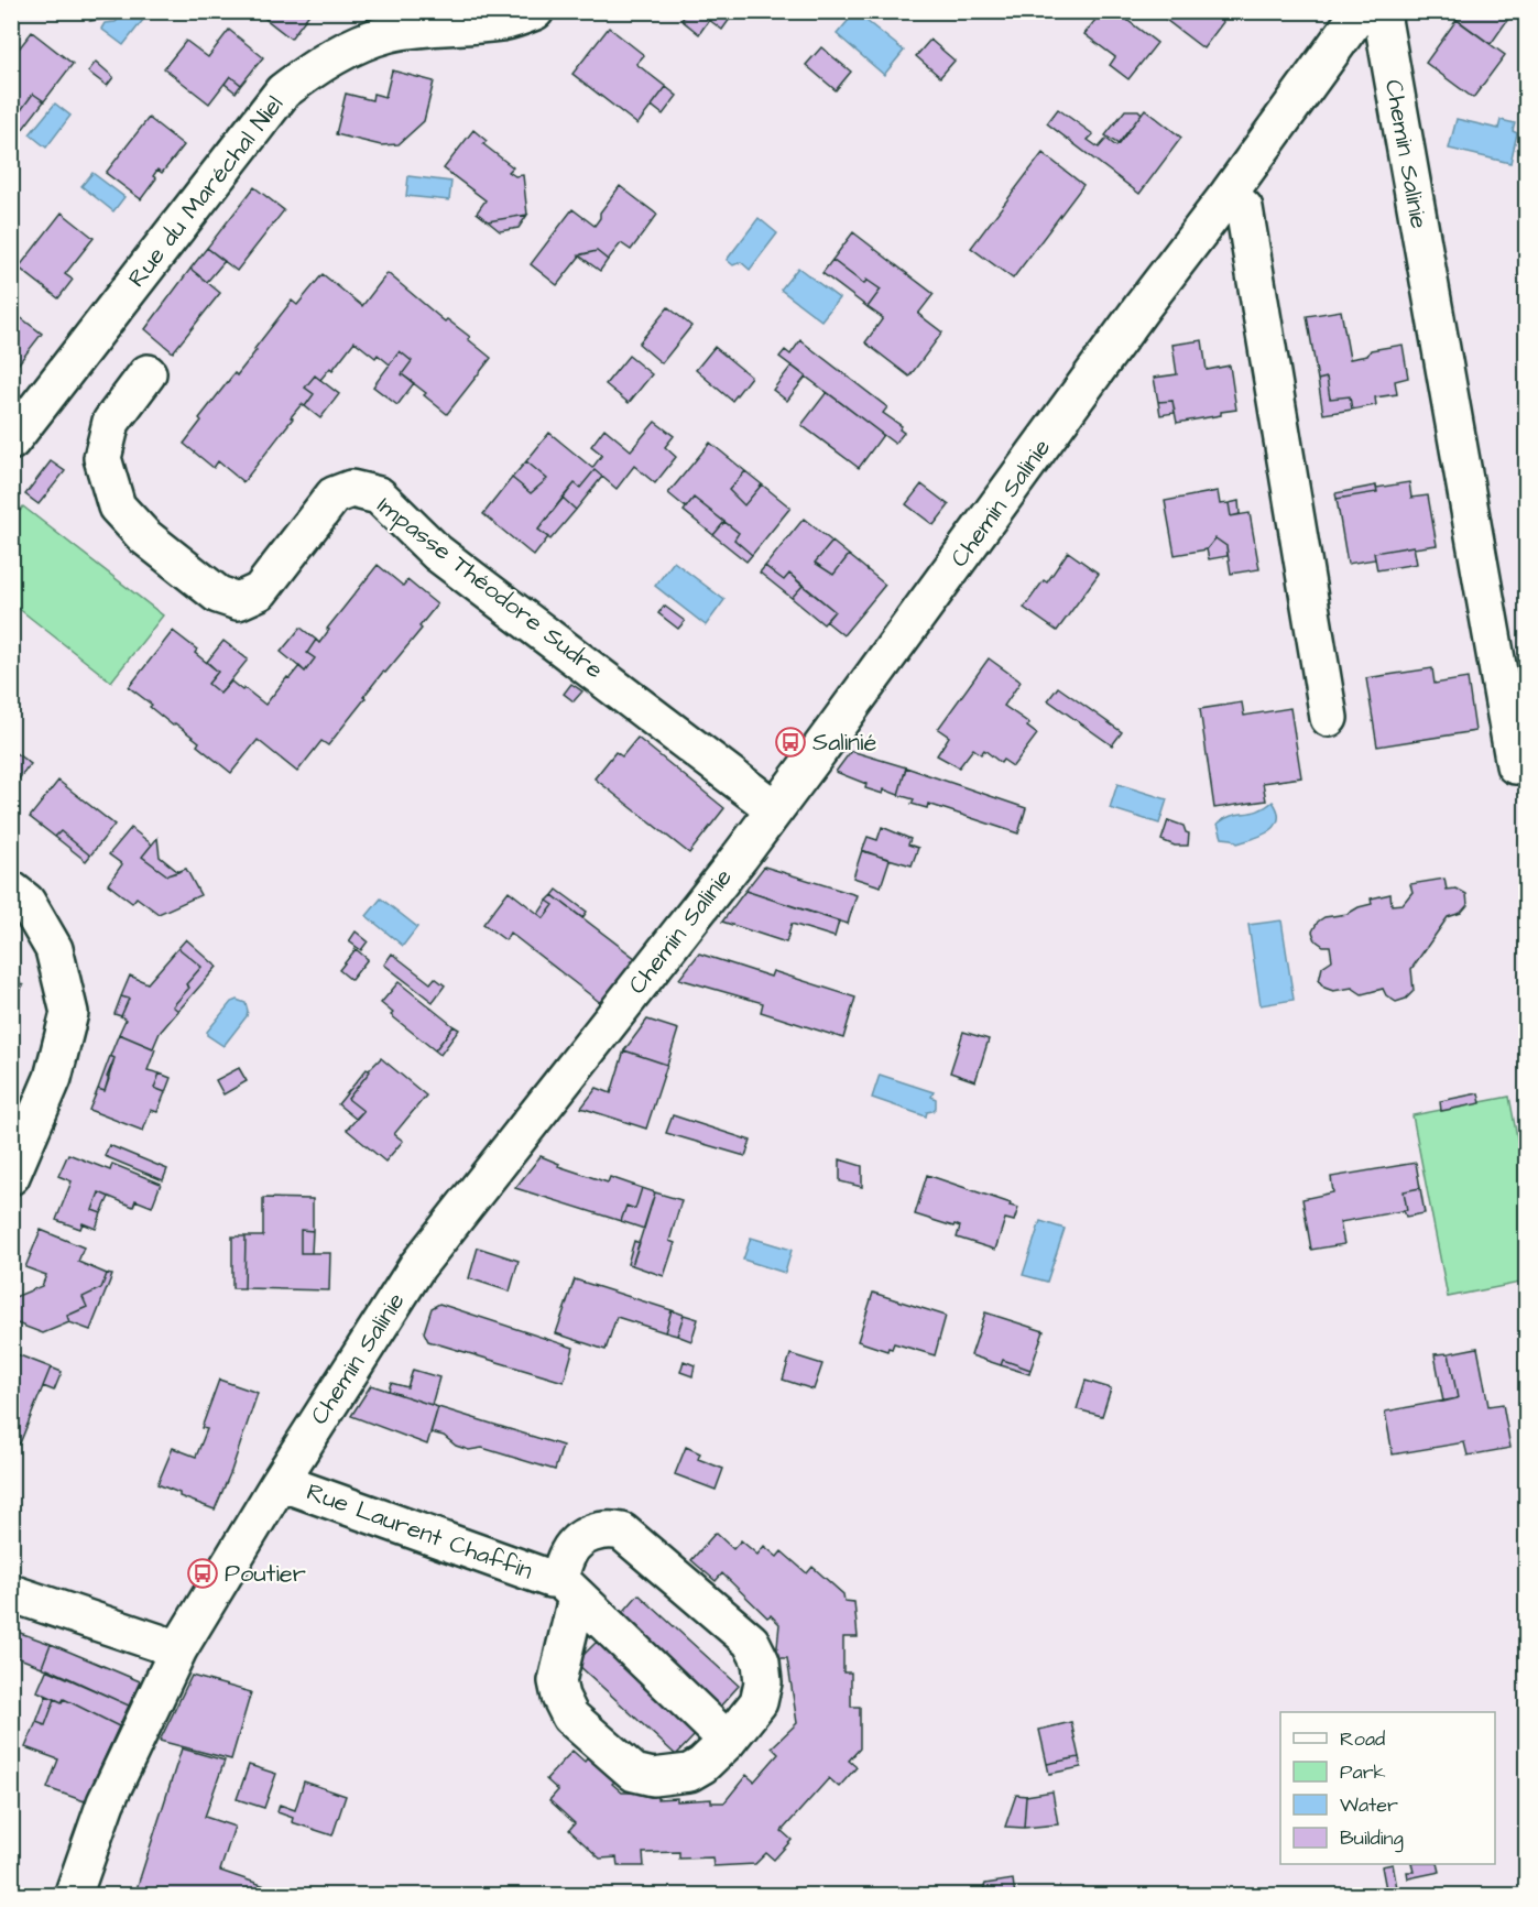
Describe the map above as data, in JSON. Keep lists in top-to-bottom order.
{
  "streets": {
    "street": [
      "Chemin Salinie",
      "Rue du Maréchal Niel",
      "Impasse Théodore Sudre",
      "Rue Laurent Chaffin"
    ]
  },
  "crossings": [
    ["Chemin Salinie", "Impasse Théodore Sudre"],
    ["Chemin Salinie", "Rue Laurent Chaffin"]
  ],
  "places": {
    "bus stop": ["Salinié", "Poutier"]
  },
  "legend": [
    "Road",
    "Park",
    "Water",
    "Building"
  ]
}
